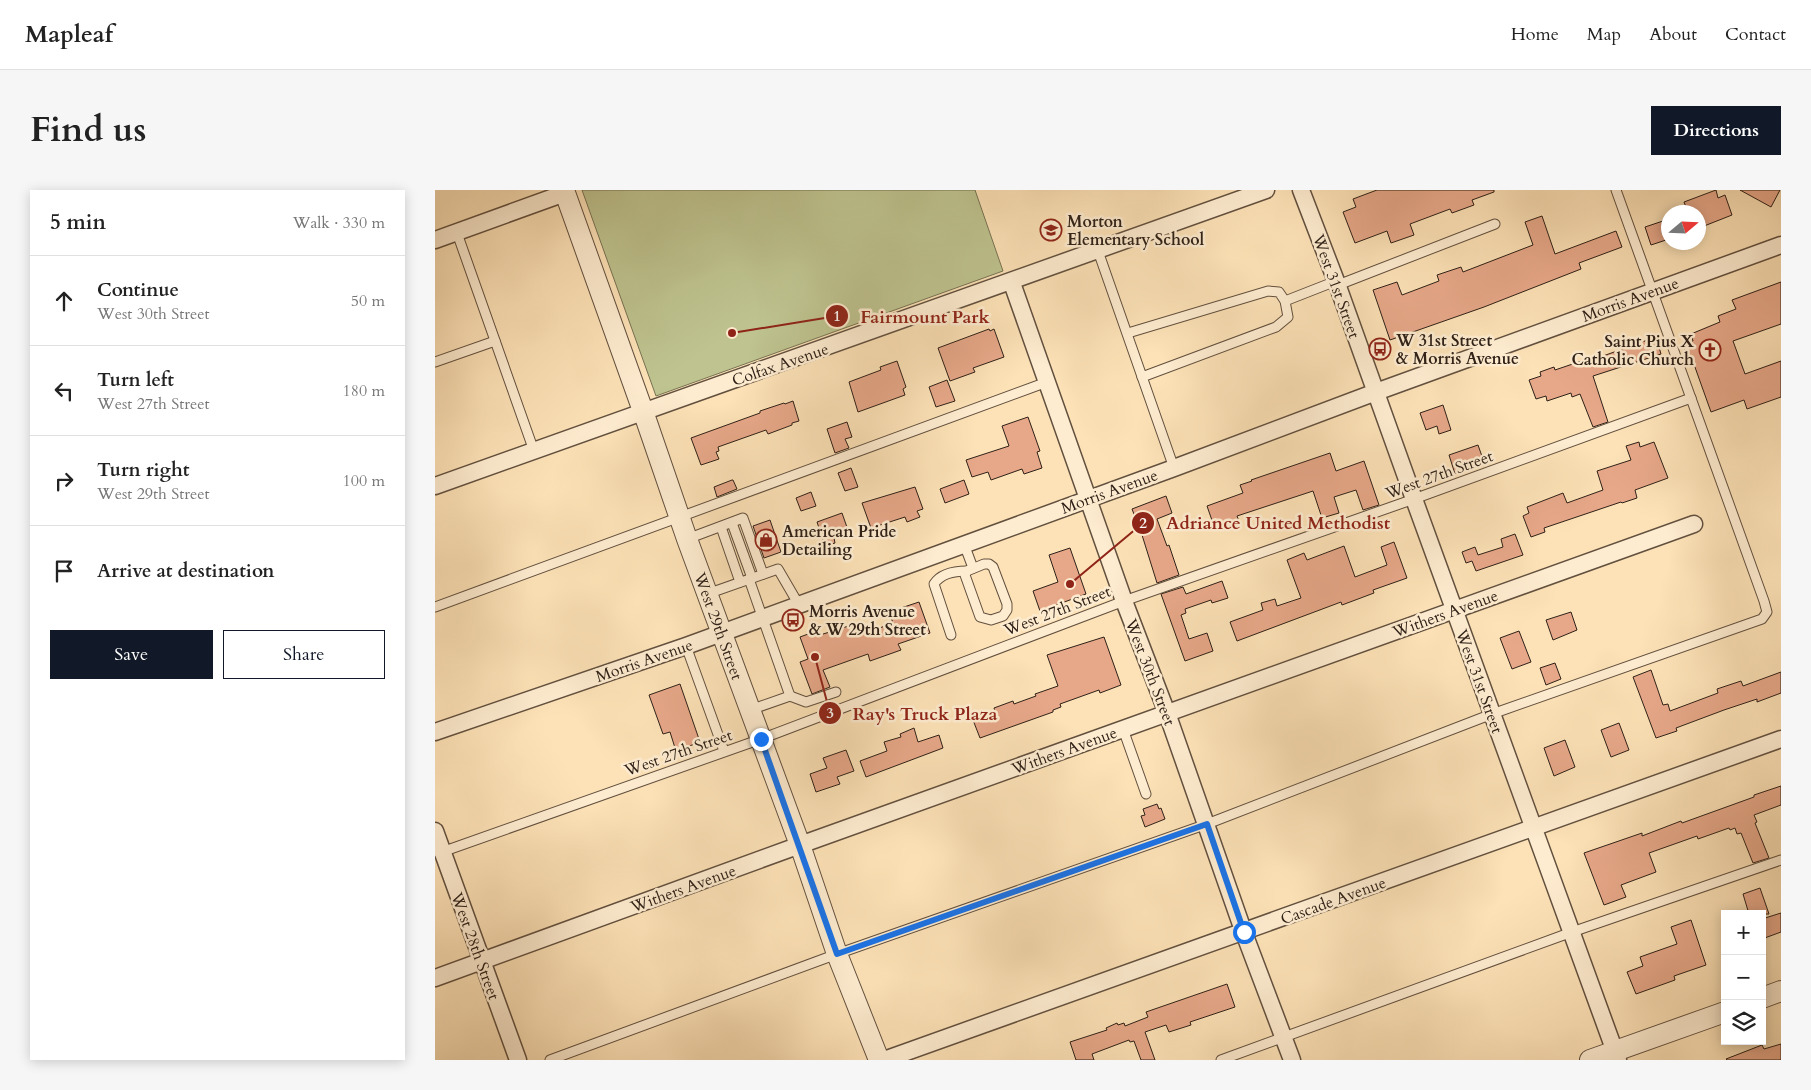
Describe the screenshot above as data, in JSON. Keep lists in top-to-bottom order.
{
  "streets": {
    "street": [
      "West 31st Street",
      "Morris Avenue",
      "Colfax Avenue",
      "Withers Avenue",
      "West 29th Street",
      "West 30th Street",
      "Cascade Avenue",
      "West 28th Street"
    ],
    "lane": ["West 27th Street"]
  },
  "crossings": [
    ["West 31st Street", "Morris Avenue"],
    ["West 31st Street", "West 27th Street"],
    ["West 31st Street", "Withers Avenue"],
    ["West 31st Street", "Cascade Avenue"],
    ["Morris Avenue", "West 29th Street"],
    ["Morris Avenue", "West 30th Street"],
    ["Colfax Avenue", "West 29th Street"],
    ["Colfax Avenue", "West 30th Street"],
    ["West 27th Street", "West 29th Street"],
    ["West 27th Street", "West 30th Street"],
    ["West 27th Street", "West 28th Street"],
    ["Withers Avenue", "West 29th Street"],
    ["Withers Avenue", "West 30th Street"],
    ["Withers Avenue", "West 28th Street"],
    ["West 30th Street", "Cascade Avenue"]
  ],
  "places": {
    "school or university": ["Morton Elementary School"],
    "other": ["Fairmount Park", "Adriance United Methodist", "Ray's Truck Plaza"],
    "bus stop": ["W 31st Street & Morris Avenue", "Morris Avenue & W 29th Street"],
    "church": ["Saint Pius X Catholic Church"],
    "shop": ["American Pride Detailing"]
  },
  "north": "right",
  "page": {
    "header": "Mapleaf",
    "nav": [
      "Home",
      "Map",
      "About",
      "Contact"
    ],
    "title": "Find us",
    "buttons": [
      "Directions",
      ["Save", "Share"]
    ],
    "heading": ["5 min", "Walk · 330 m"],
    "list": [
      ["Continue", "West 30th Street", "50 m"],
      ["Turn left", "West 27th Street", "180 m"],
      ["Turn right", "West 29th Street", "100 m"],
      "Arrive at destination"
    ],
    "map_buttons": ["+", "−"]
  }
}
